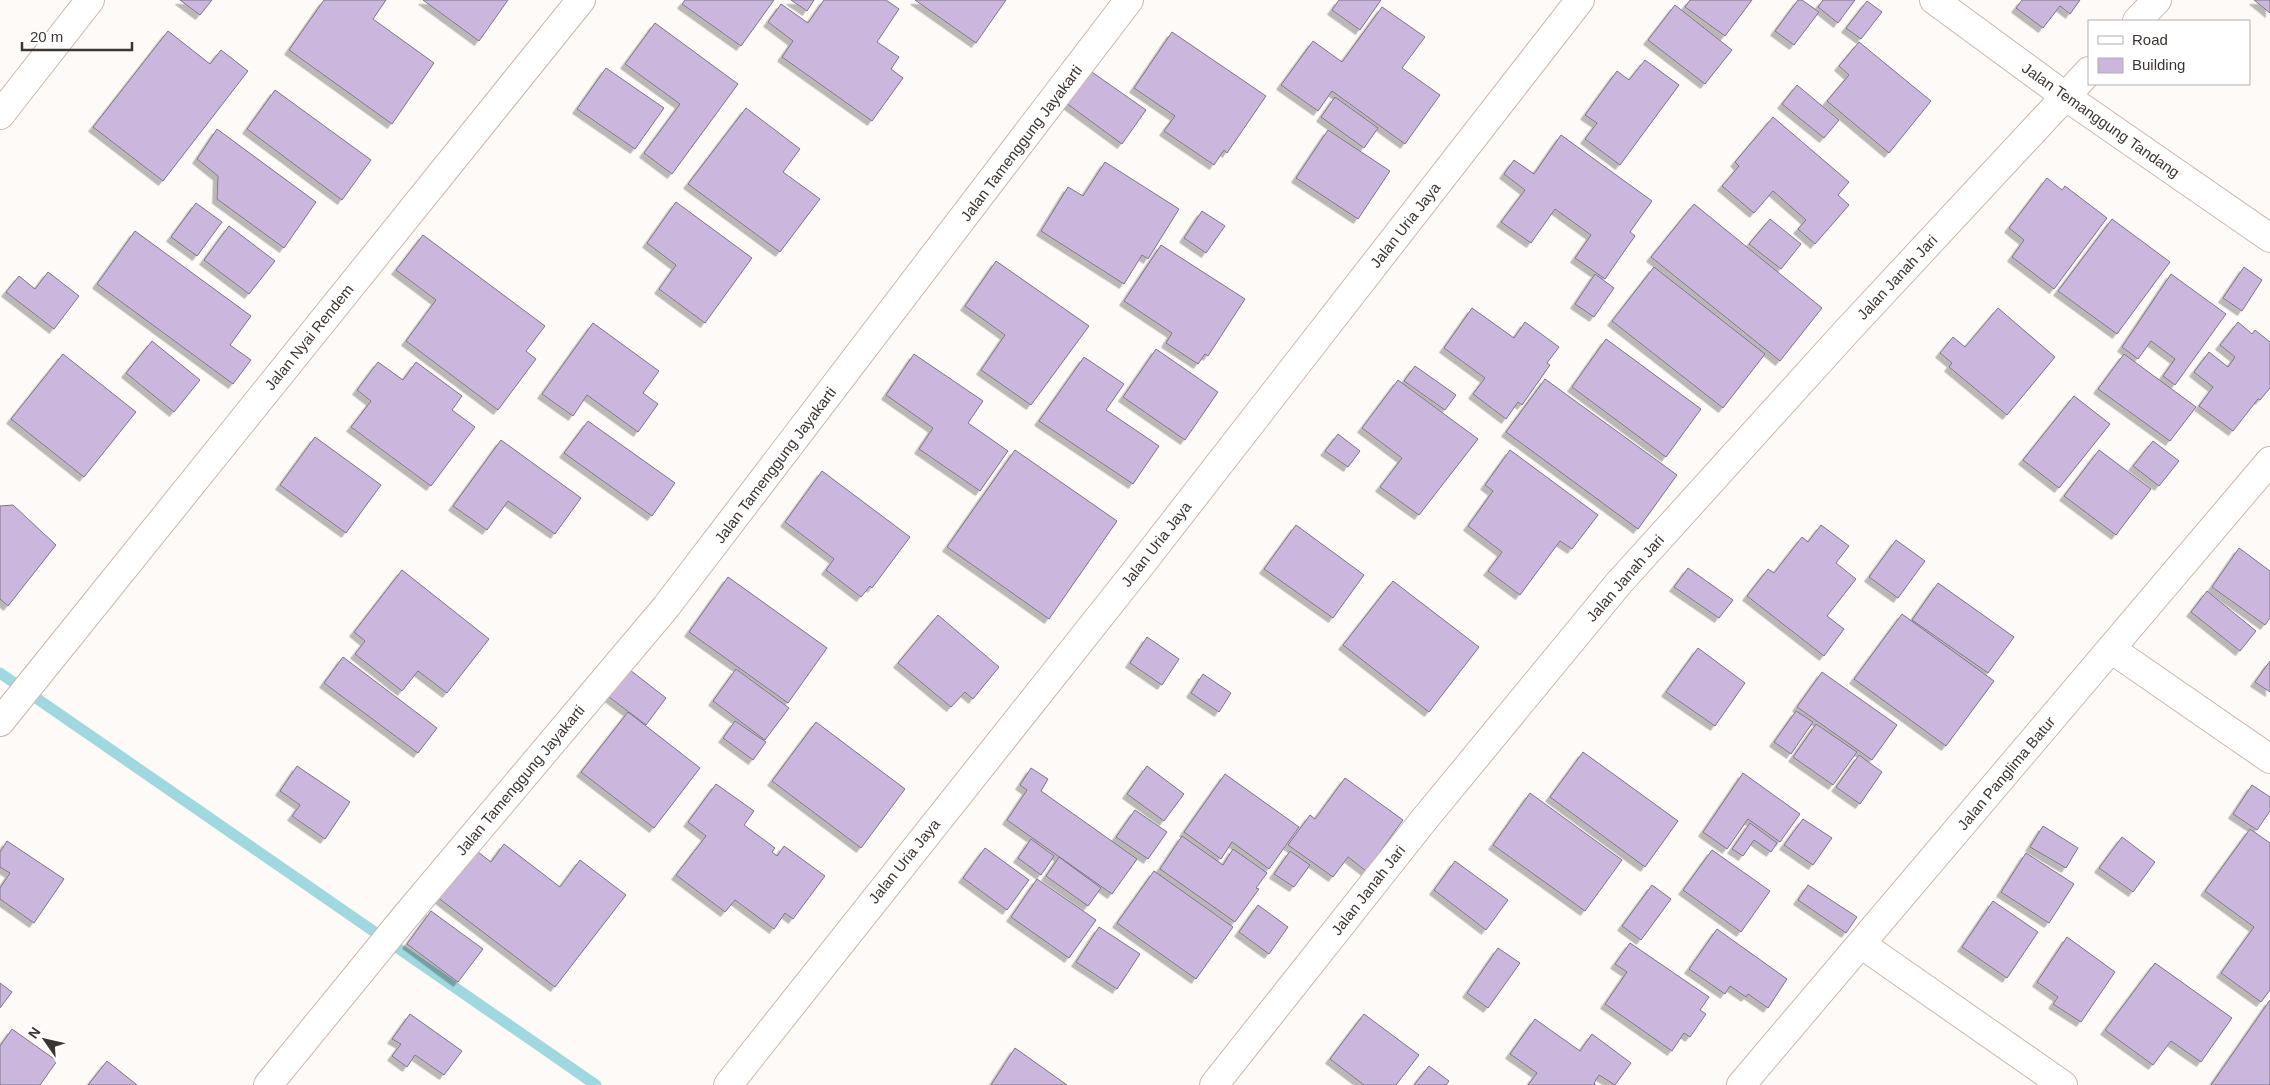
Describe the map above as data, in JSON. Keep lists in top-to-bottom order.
{
  "streets": {
    "street": [
      "Jalan Temanggung Tandang",
      "Jalan Tamenggung Jayakarti",
      "Jalan Uria Jaya",
      "Jalan Janah Jari",
      "Jalan Nyai Rendem",
      "Jalan Panglima Batur"
    ]
  },
  "crossings": [
    ["Jalan Temanggung Tandang", "Jalan Janah Jari"]
  ],
  "legend": ["Road", "Building"],
  "scale_bar": "20 m",
  "north": "top left"
}
